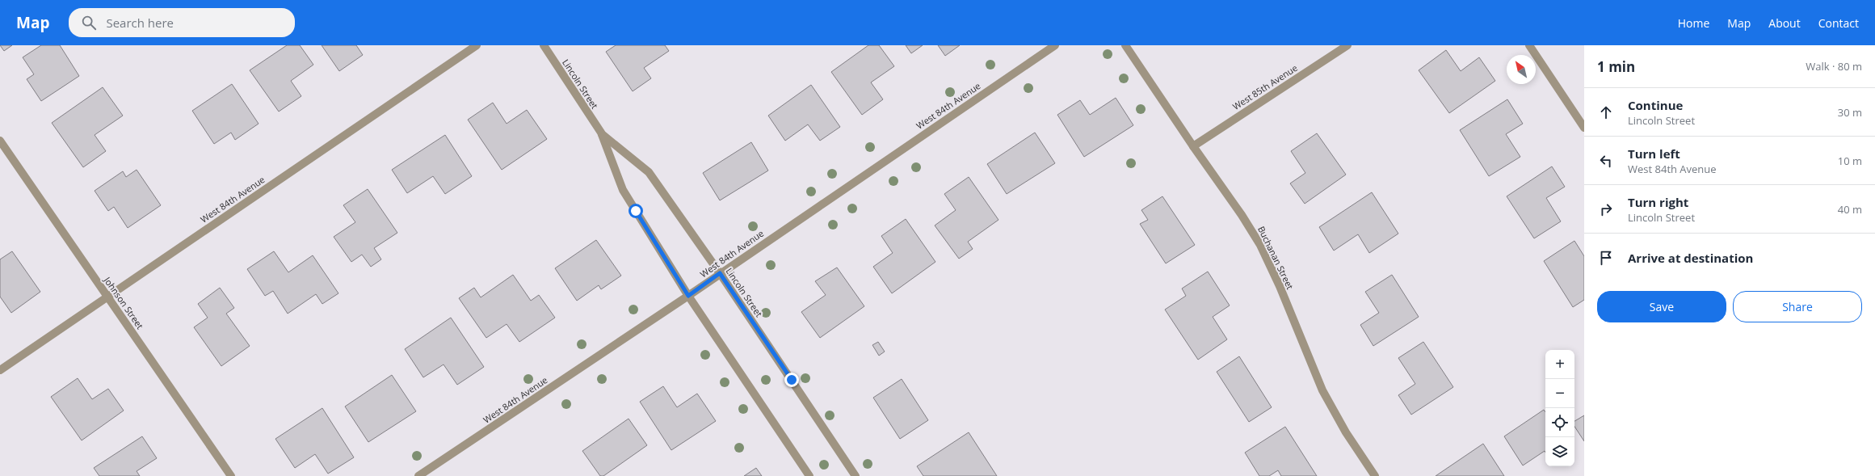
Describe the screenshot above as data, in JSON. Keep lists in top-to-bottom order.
{
  "streets": {
    "street": [
      "Lincoln Street",
      "West 85th Avenue",
      "West 84th Avenue",
      "Buchanan Street",
      "Johnson Street"
    ]
  },
  "crossings": [
    ["Lincoln Street", "West 84th Avenue"],
    ["West 85th Avenue", "Buchanan Street"],
    ["West 84th Avenue", "Johnson Street"]
  ],
  "north": "top left",
  "page": {
    "header": "Map",
    "search": "Search here",
    "nav": [
      "Home",
      "Map",
      "About",
      "Contact"
    ],
    "heading": ["1 min", "Walk · 80 m"],
    "list": [
      ["Continue", "Lincoln Street", "30 m"],
      ["Turn left", "West 84th Avenue", "10 m"],
      ["Turn right", "Lincoln Street", "40 m"],
      "Arrive at destination"
    ],
    "buttons": ["Save", "Share"],
    "map_buttons": ["+", "−"]
  }
}
